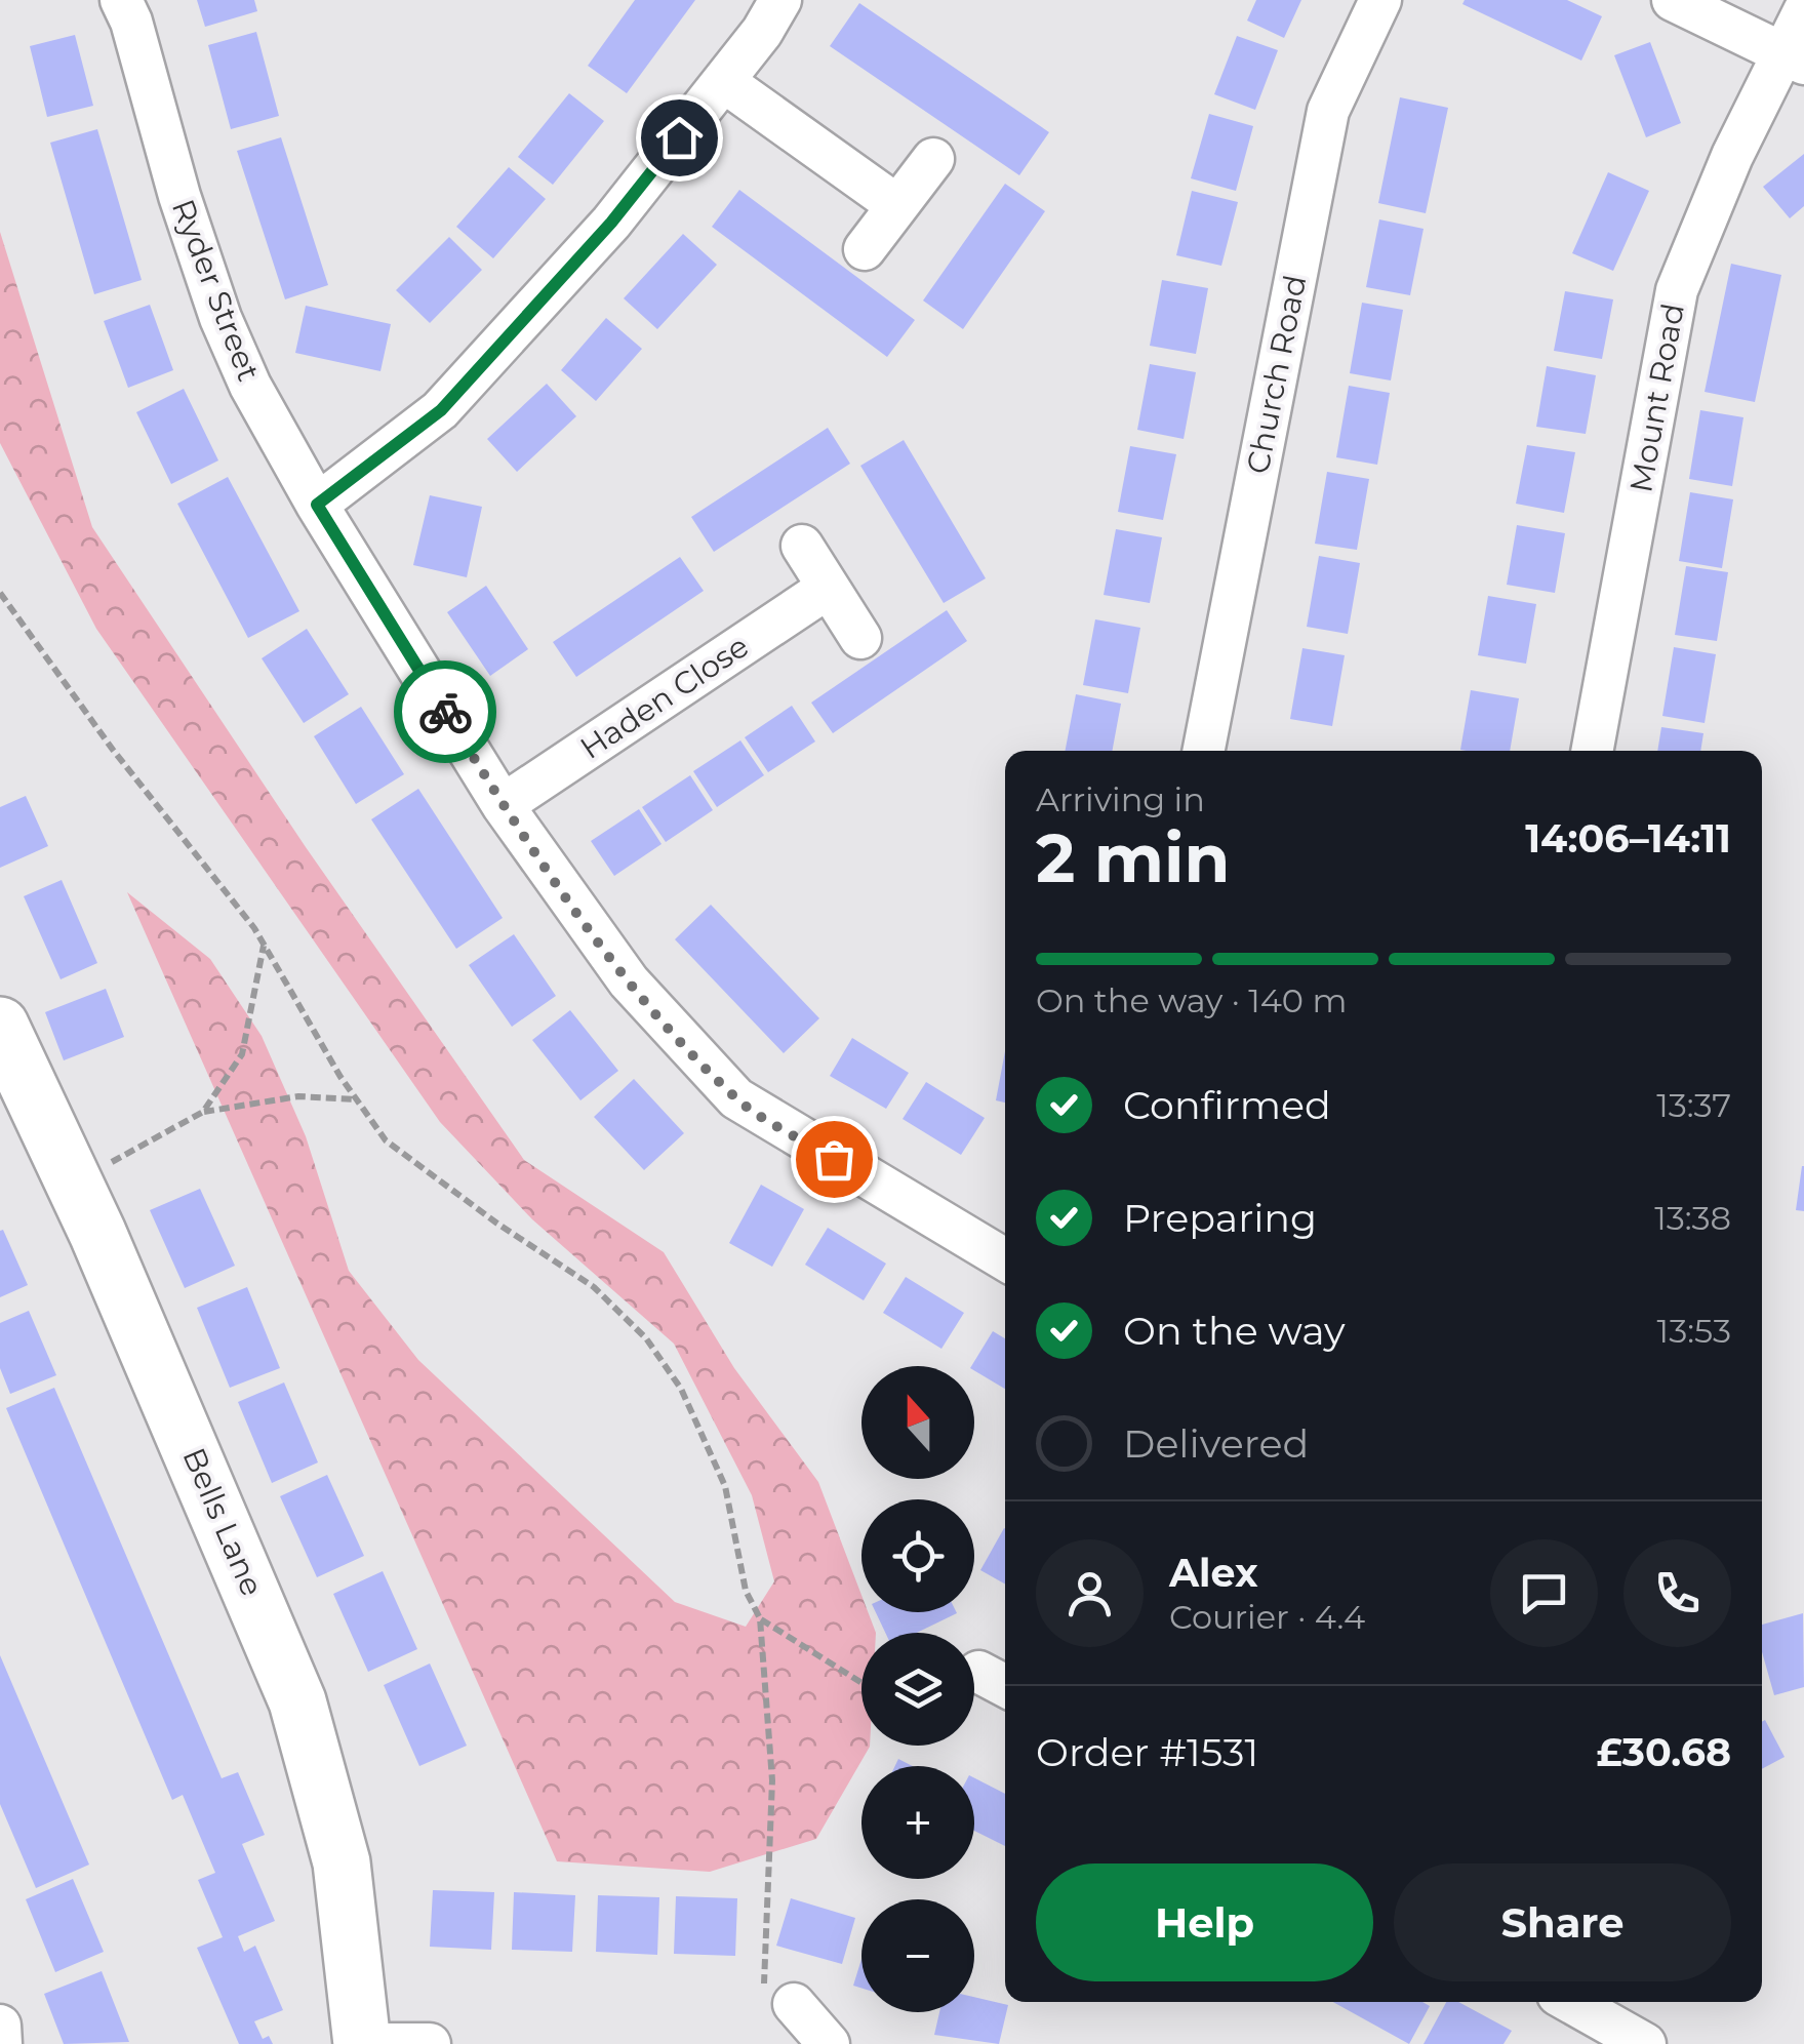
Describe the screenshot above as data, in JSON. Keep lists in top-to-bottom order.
{
  "streets": {
    "street": [
      "Ryder Street",
      "Church Road",
      "Mount Road",
      "Haden Close",
      "Bells Lane"
    ]
  },
  "crossings": [
    ["Ryder Street", "Haden Close"]
  ],
  "north": "top",
  "page": {
    "heading": ["2 min", "Arriving in", "14:06–14:11"],
    "panel": [
      "Alex",
      "Courier · 4.4",
      "Order #1531",
      "£30.68"
    ],
    "bar": "On the way · 140 m",
    "list": [
      ["Confirmed", "13:37"],
      ["Preparing", "13:38"],
      ["On the way", "13:53"],
      "Delivered"
    ],
    "map_buttons": ["+", "−"],
    "buttons": ["Help", "Share"]
  }
}
